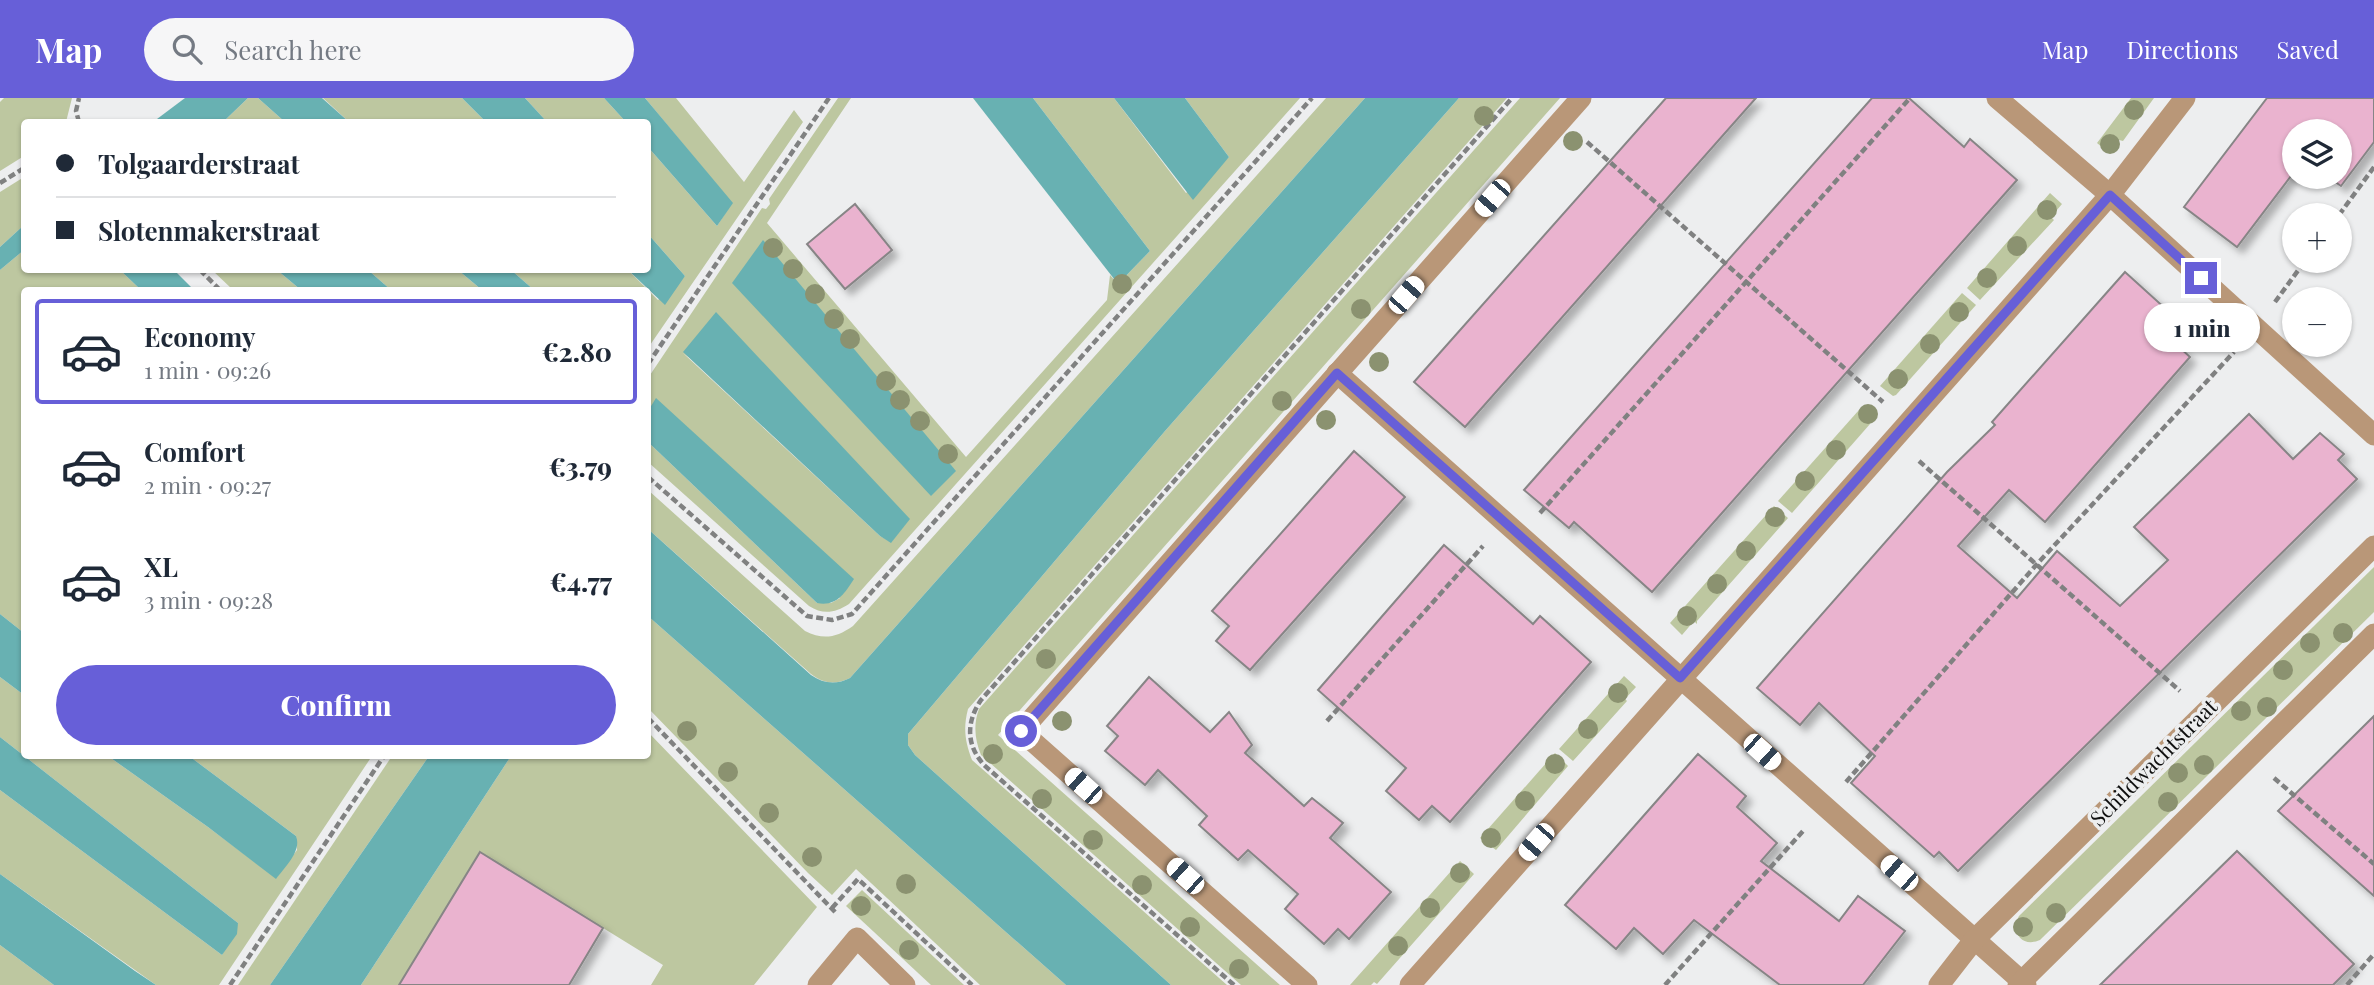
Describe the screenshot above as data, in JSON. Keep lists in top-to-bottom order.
{
  "streets": {
    "street": ["Schildwachtstraat"]
  },
  "page": {
    "header": "Map",
    "search": "Search here",
    "nav": ["Map", "Directions", "Saved"],
    "map_buttons": ["+", "−"],
    "banner": ["Tolgaarderstraat", "Slotenmakerstraat"],
    "list": [
      {
        "name": "Economy",
        "note": "1 min · 09:26",
        "value": "€2.80"
      },
      {
        "name": "Comfort",
        "note": "2 min · 09:27",
        "value": "€3.79"
      },
      {
        "name": "XL",
        "note": "3 min · 09:28",
        "value": "€4.77"
      }
    ],
    "bubble": "1 min",
    "buttons": "Confirm"
  }
}
